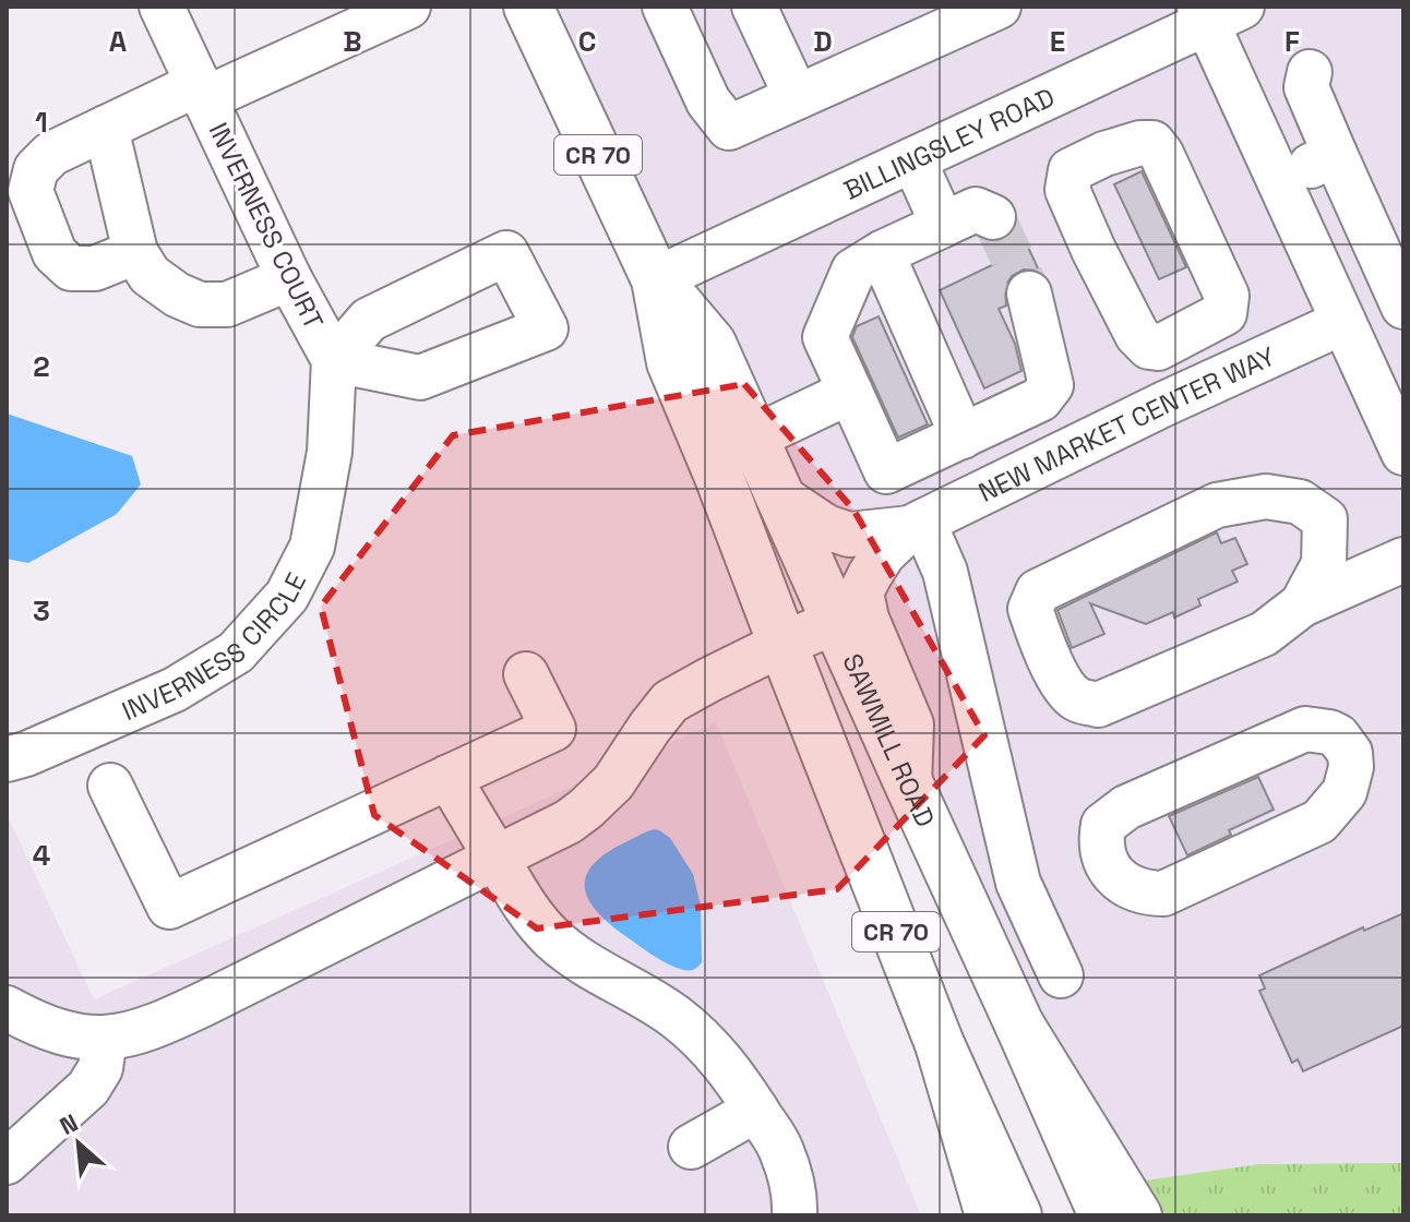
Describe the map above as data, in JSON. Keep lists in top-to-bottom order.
{
  "streets": {
    "main road": ["CR 70", "SAWMILL ROAD"],
    "street": [
      "BILLINGSLEY ROAD",
      "INVERNESS COURT",
      "NEW MARKET CENTER WAY",
      "INVERNESS CIRCLE"
    ]
  },
  "crossings": [
    ["BILLINGSLEY ROAD", "SAWMILL ROAD"],
    ["INVERNESS COURT", "INVERNESS CIRCLE"],
    ["NEW MARKET CENTER WAY", "SAWMILL ROAD"]
  ],
  "north": "top left",
  "grid": {
    "columns": [
      "A",
      "B",
      "C",
      "D",
      "E",
      "F"
    ],
    "rows": [
      "1",
      "2",
      "3",
      "4"
    ]
  }
}
